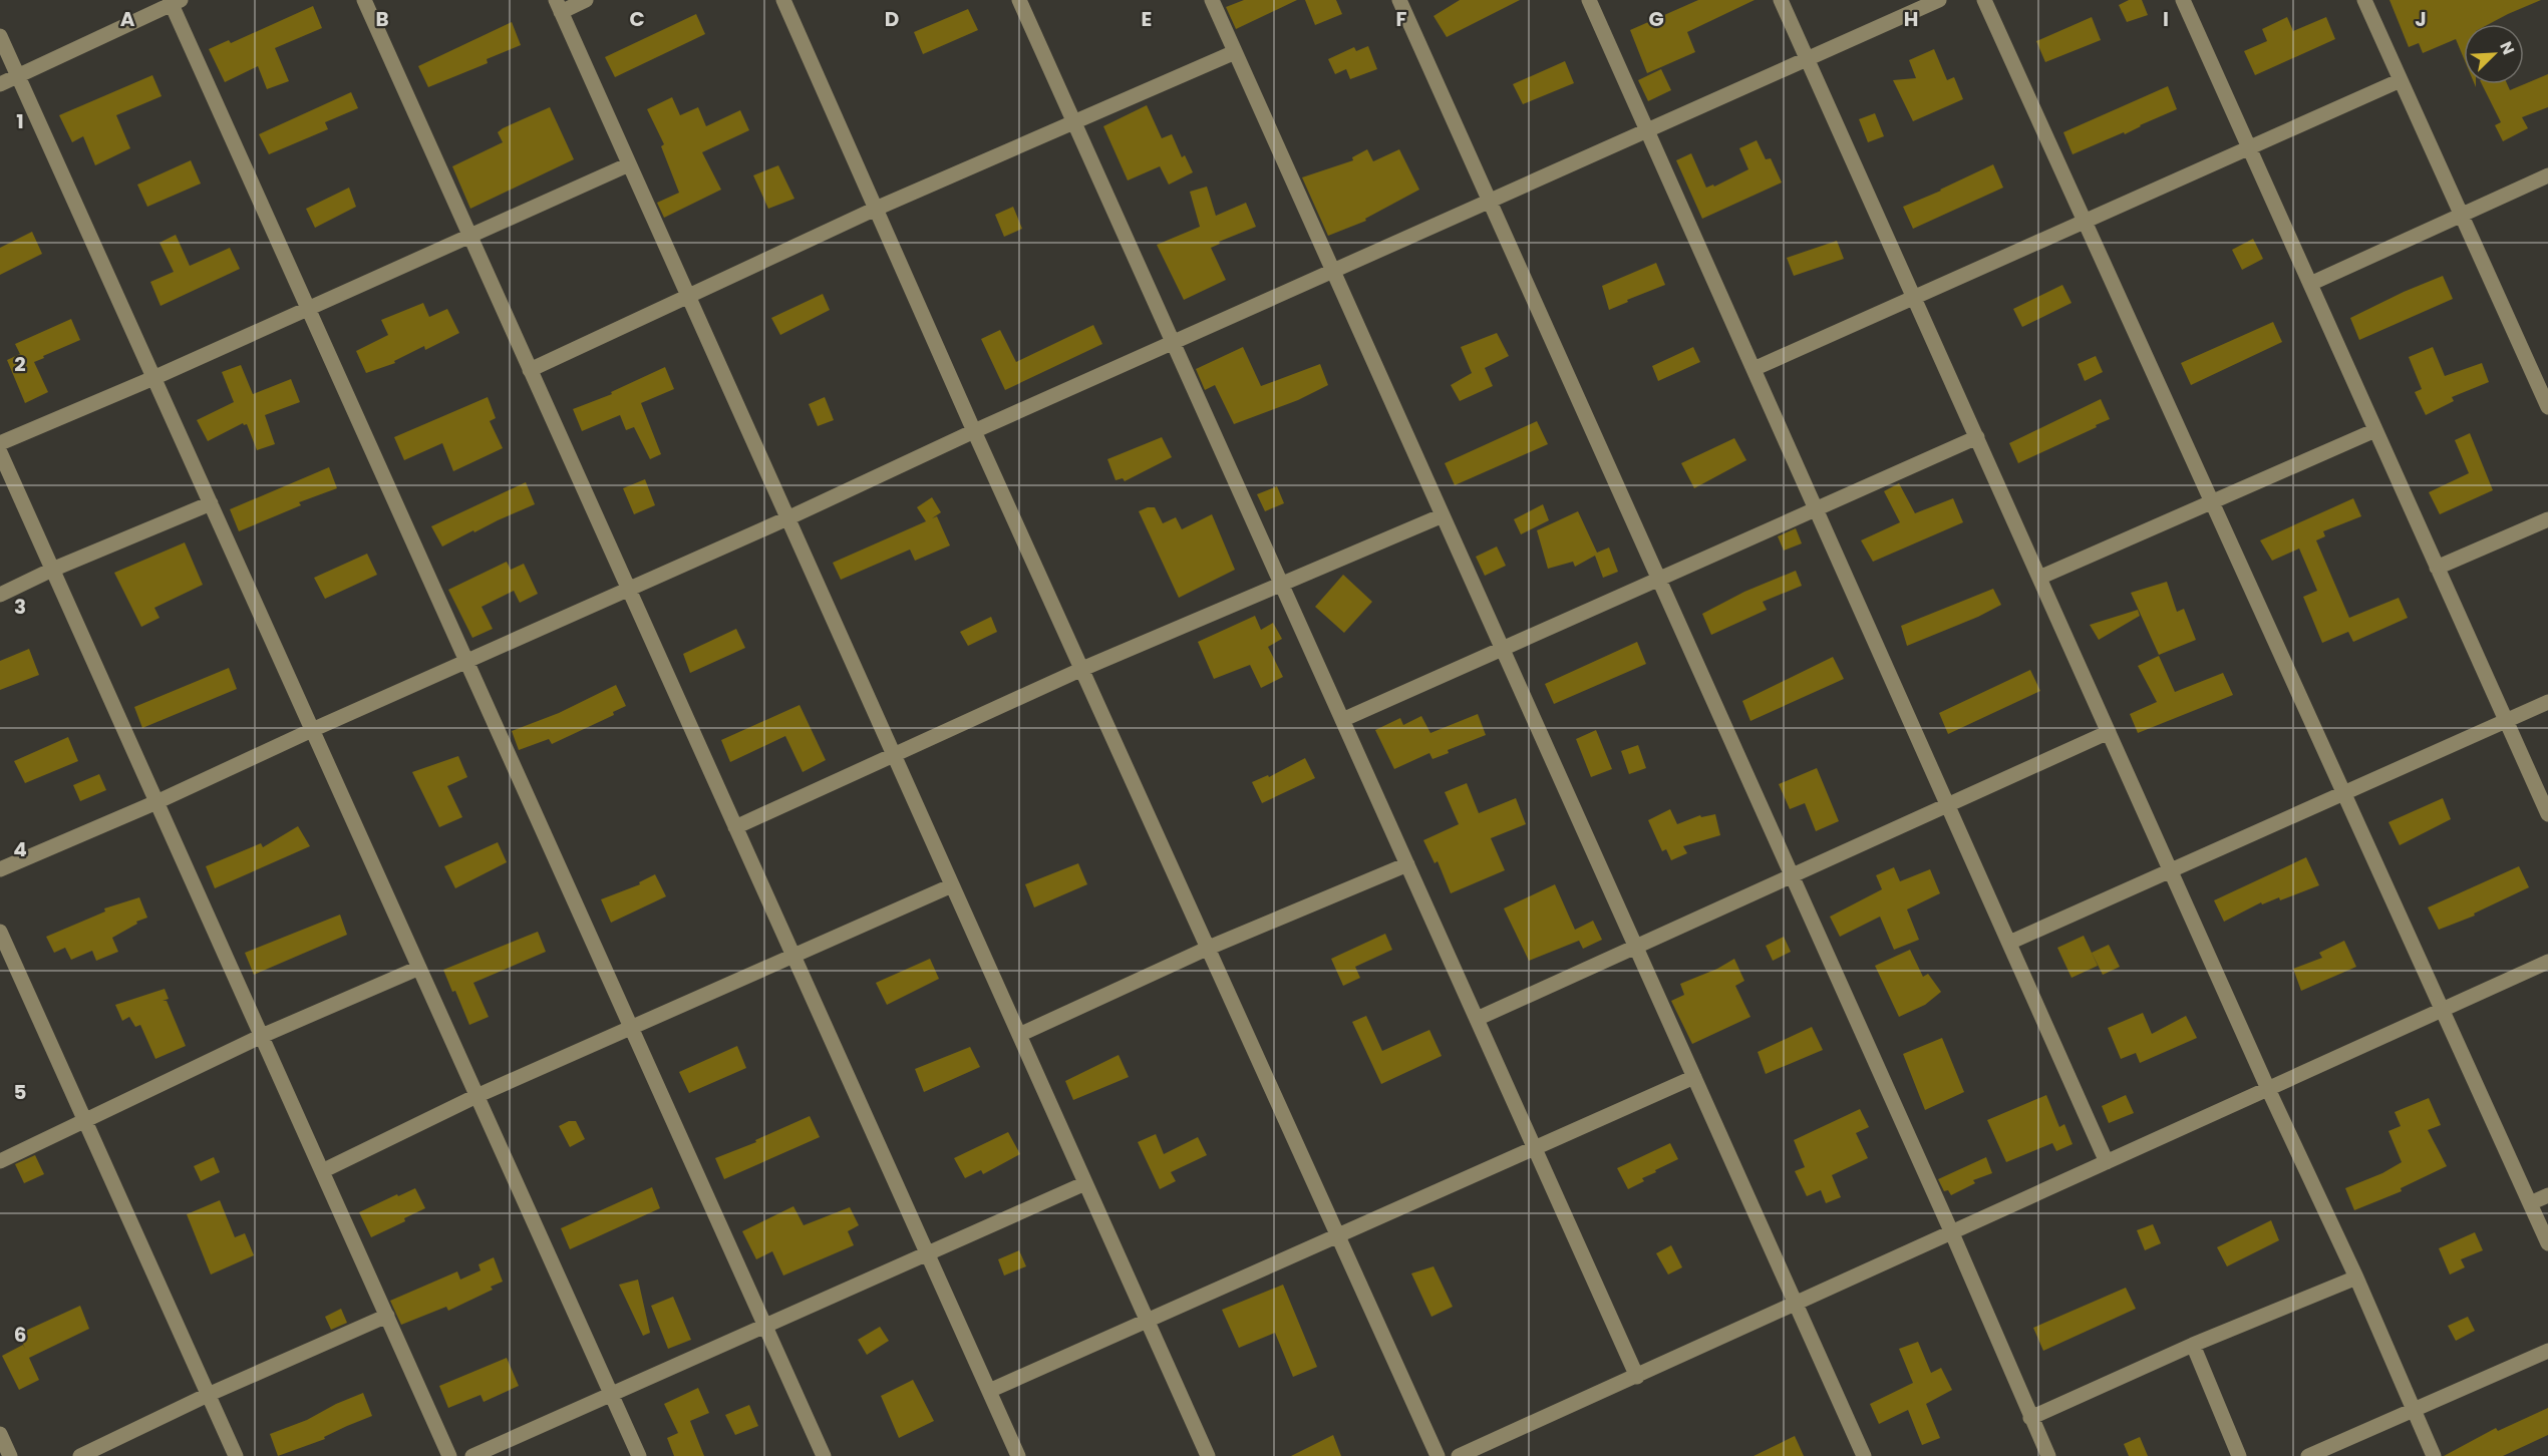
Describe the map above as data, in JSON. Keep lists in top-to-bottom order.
{
  "north": "top right",
  "grid": {
    "columns": [
      "A",
      "B",
      "C",
      "D",
      "E",
      "F",
      "G",
      "H",
      "I",
      "J"
    ],
    "rows": [
      "1",
      "2",
      "3",
      "4",
      "5",
      "6"
    ]
  }
}
